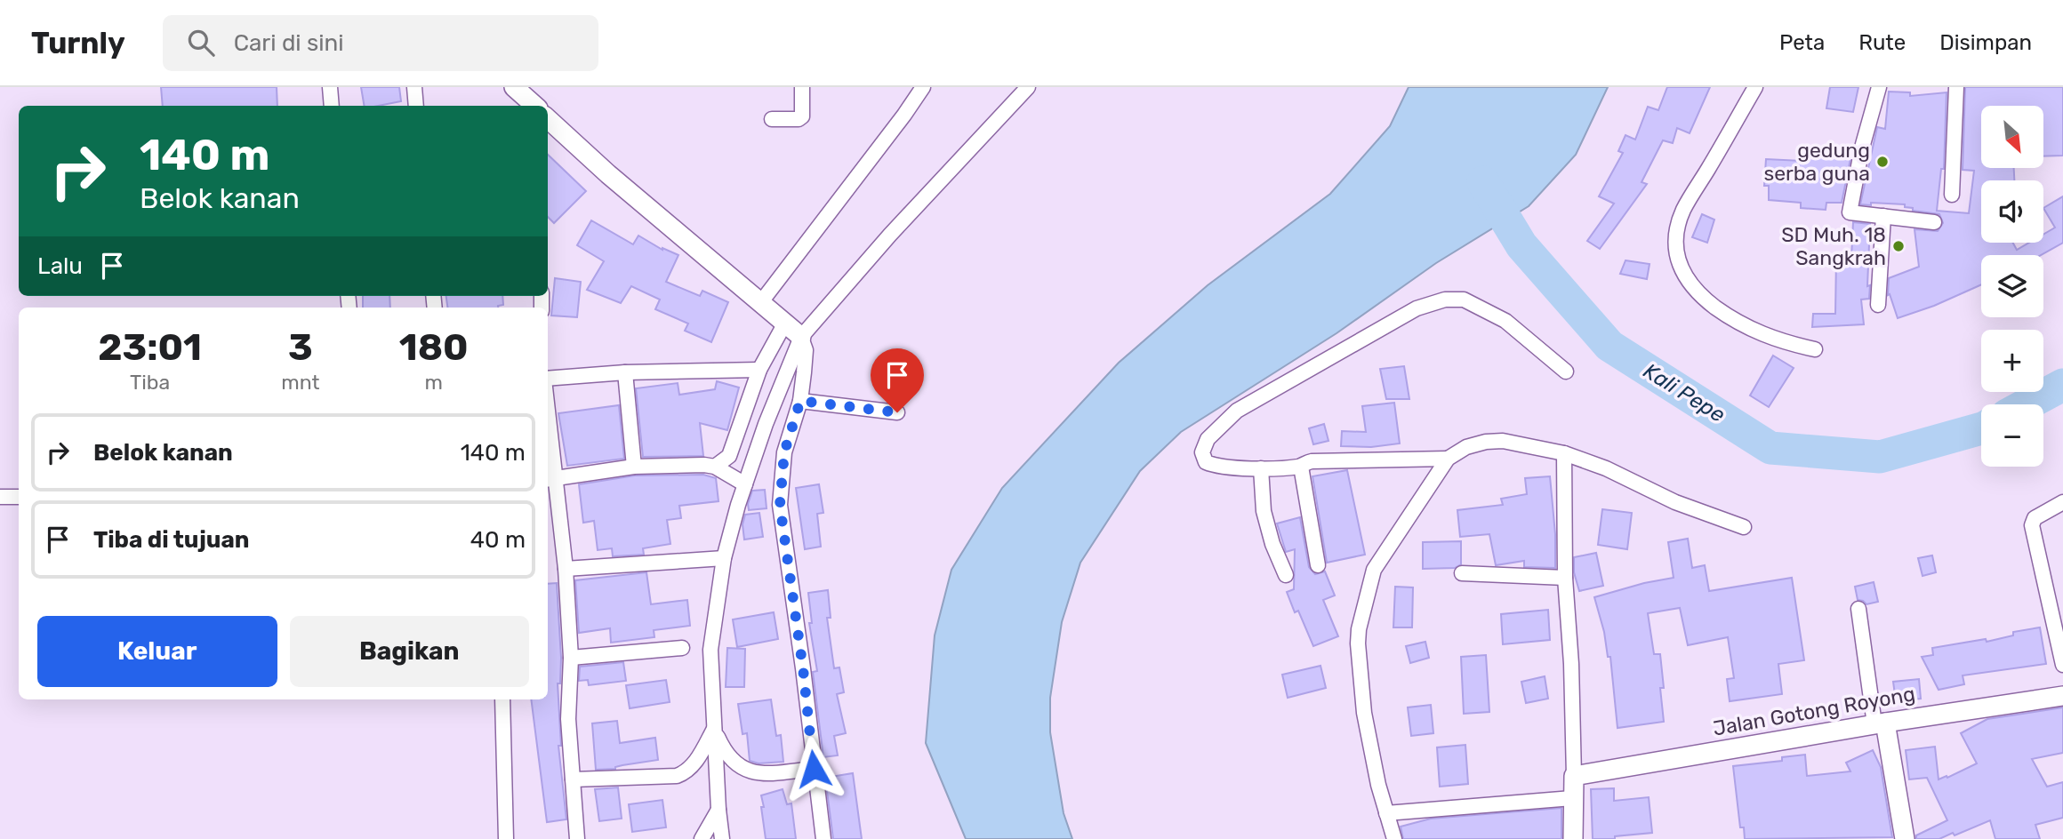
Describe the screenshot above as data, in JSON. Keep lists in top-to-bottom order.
{
  "streets": {
    "main road": ["Jalan Gotong Royong"]
  },
  "water": ["Kali Pepe"],
  "places": ["gedung serba guna", "SD Muh. 18 Sangkrah"],
  "north": "bottom right",
  "page": {
    "header": "Turnly",
    "search": "Cari di sini",
    "nav": ["Peta", "Rute", "Disimpan"],
    "map_buttons": ["+", "−"],
    "turn": ["140 m", "Belok kanan"],
    "then": "Lalu",
    "eta": [
      "23:01",
      "Tiba",
      "3",
      "mnt",
      "180",
      "m"
    ],
    "list": [
      {
        "name": "Belok kanan",
        "value": "140 m"
      },
      {
        "name": "Tiba di tujuan",
        "value": "40 m"
      }
    ],
    "buttons": ["Keluar", "Bagikan"]
  }
}
